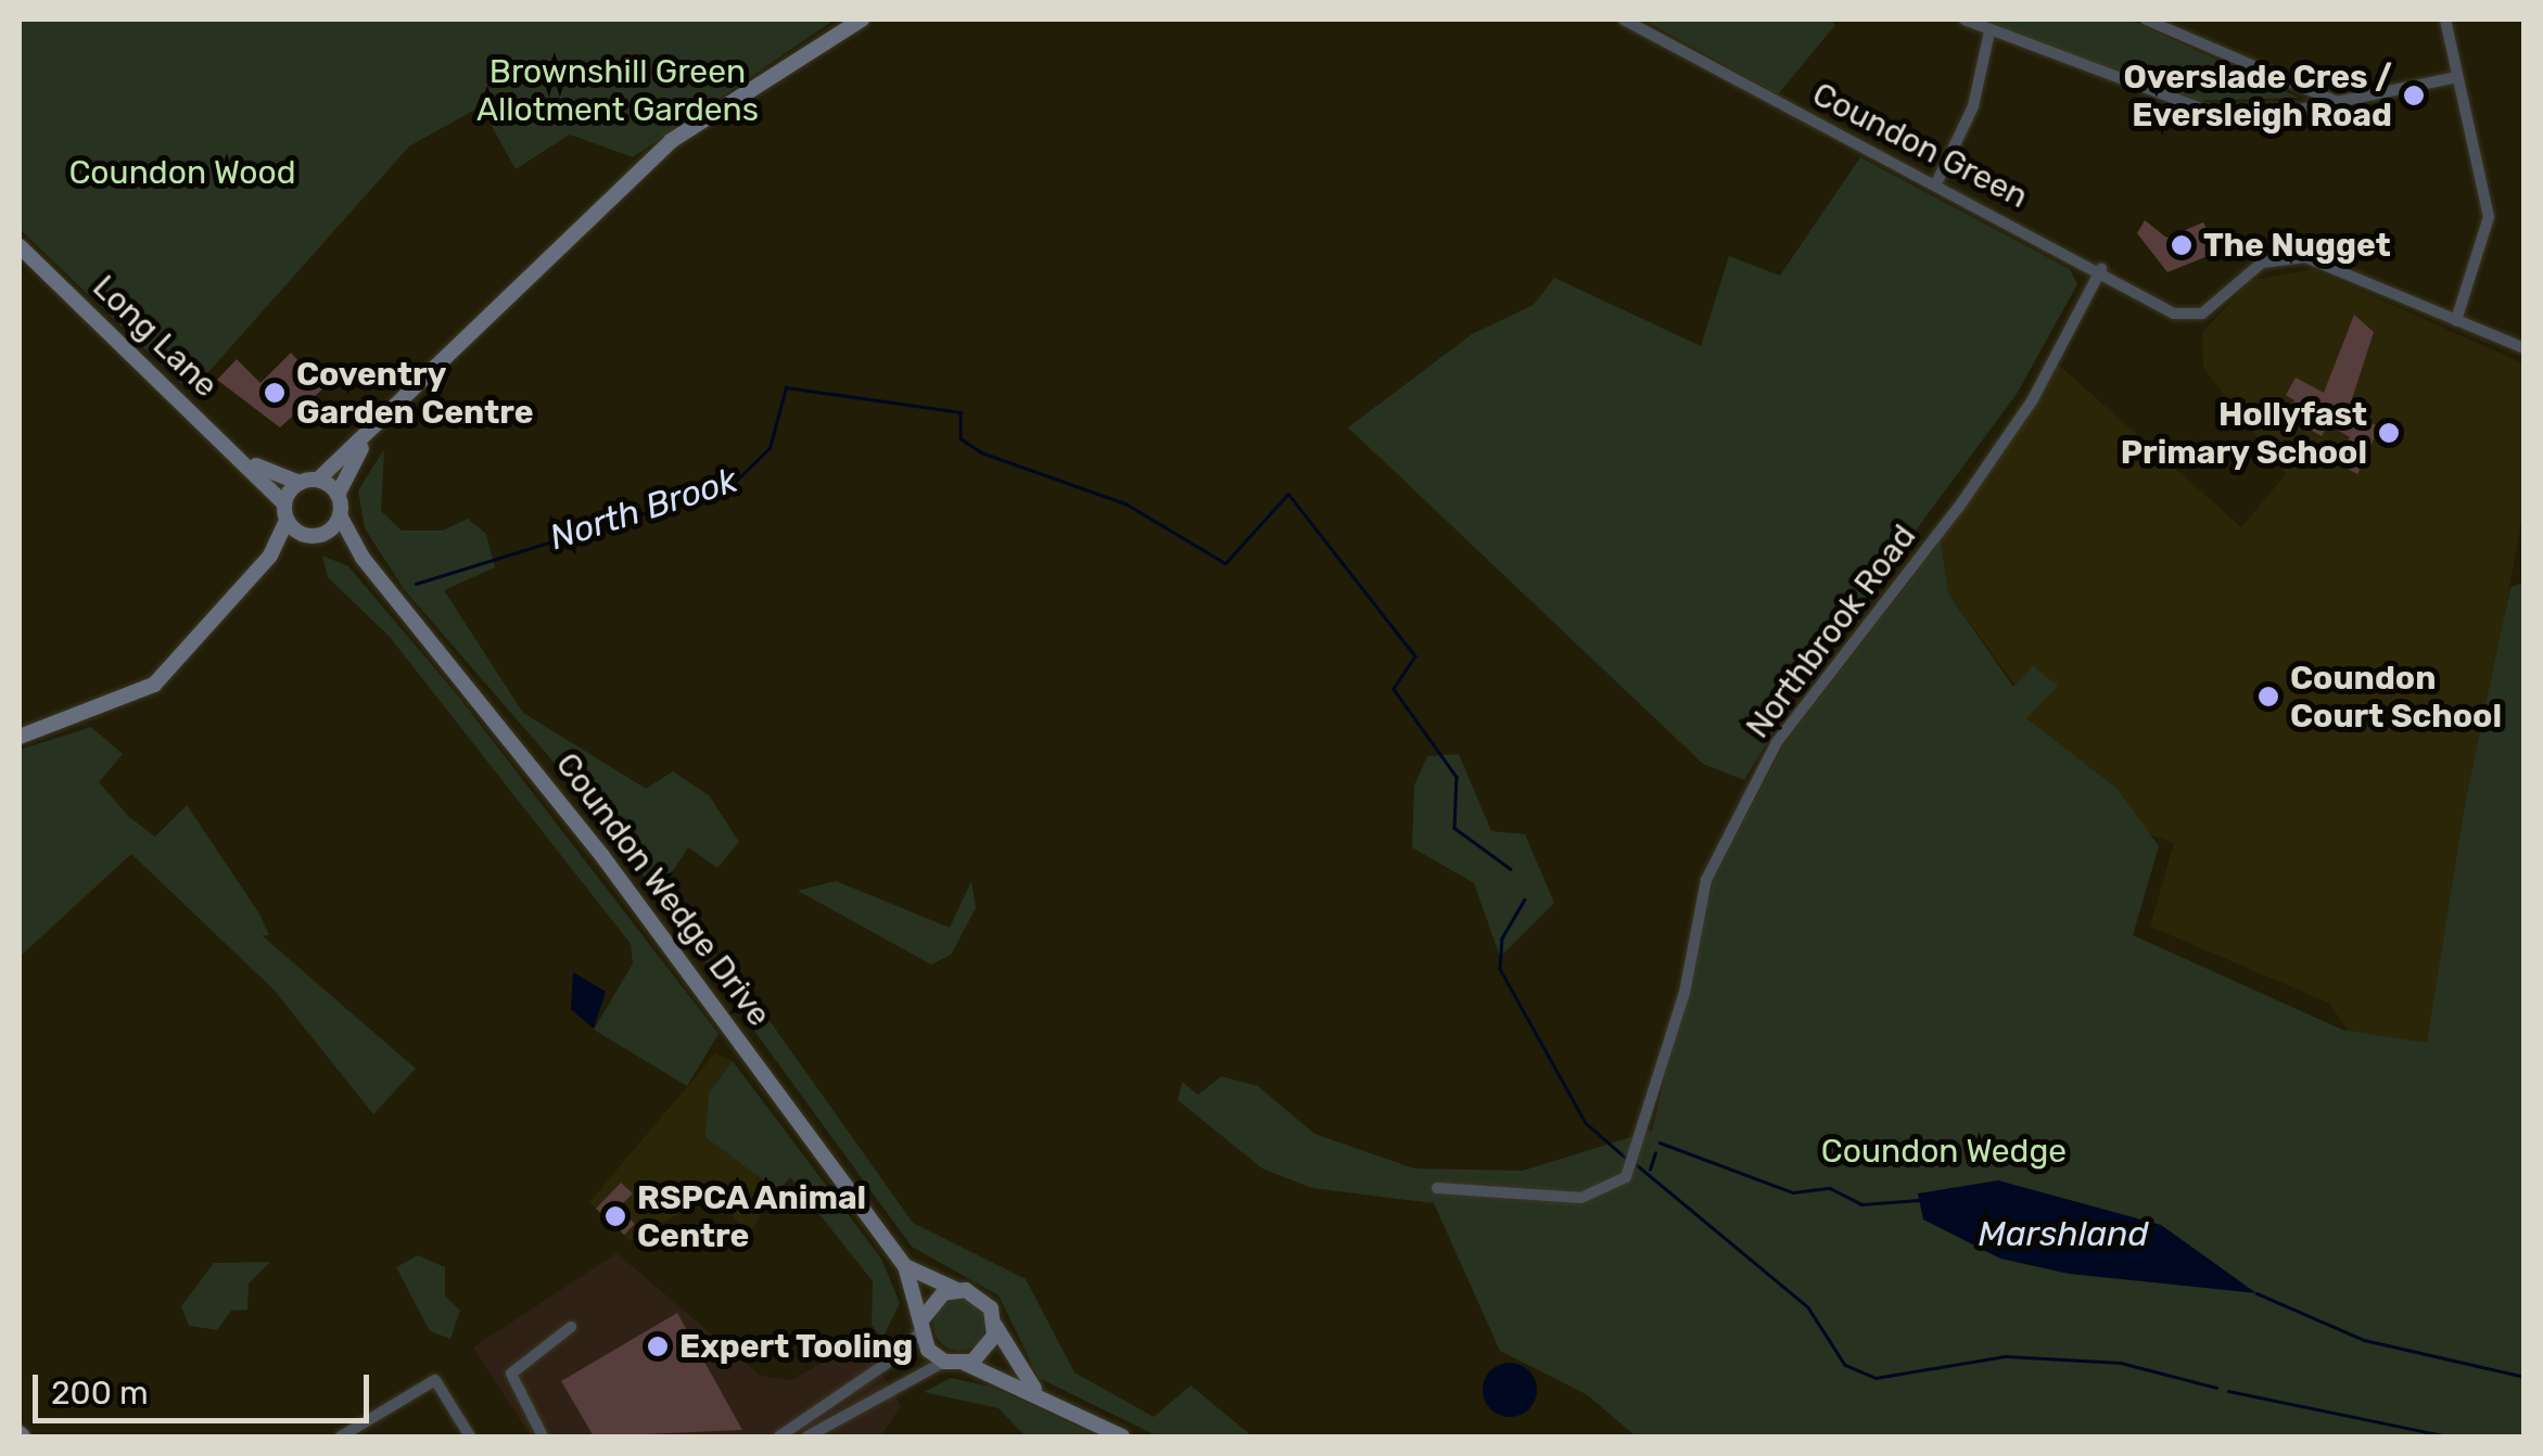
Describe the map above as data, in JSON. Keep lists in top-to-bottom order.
{
  "streets": {
    "main road": ["Long Lane", "Coundon Wedge Drive"],
    "street": ["Coundon Green", "Northbrook Road"]
  },
  "crossings": [
    ["Coundon Green", "Northbrook Road"],
    ["Long Lane", "Coundon Wedge Drive"]
  ],
  "water": ["North Brook", "Marshland"],
  "parks": ["Brownshill Green Allotment Gardens", "Coundon Wood", "Coundon Wedge"],
  "places": [
    "Overslade Cres / Eversleigh Road",
    "The Nugget",
    "Coventry Garden Centre",
    "Hollyfast Primary School",
    "Coundon Court School",
    "RSPCA Animal Centre",
    "Expert Tooling"
  ],
  "scale_bar": "200 m"
}
